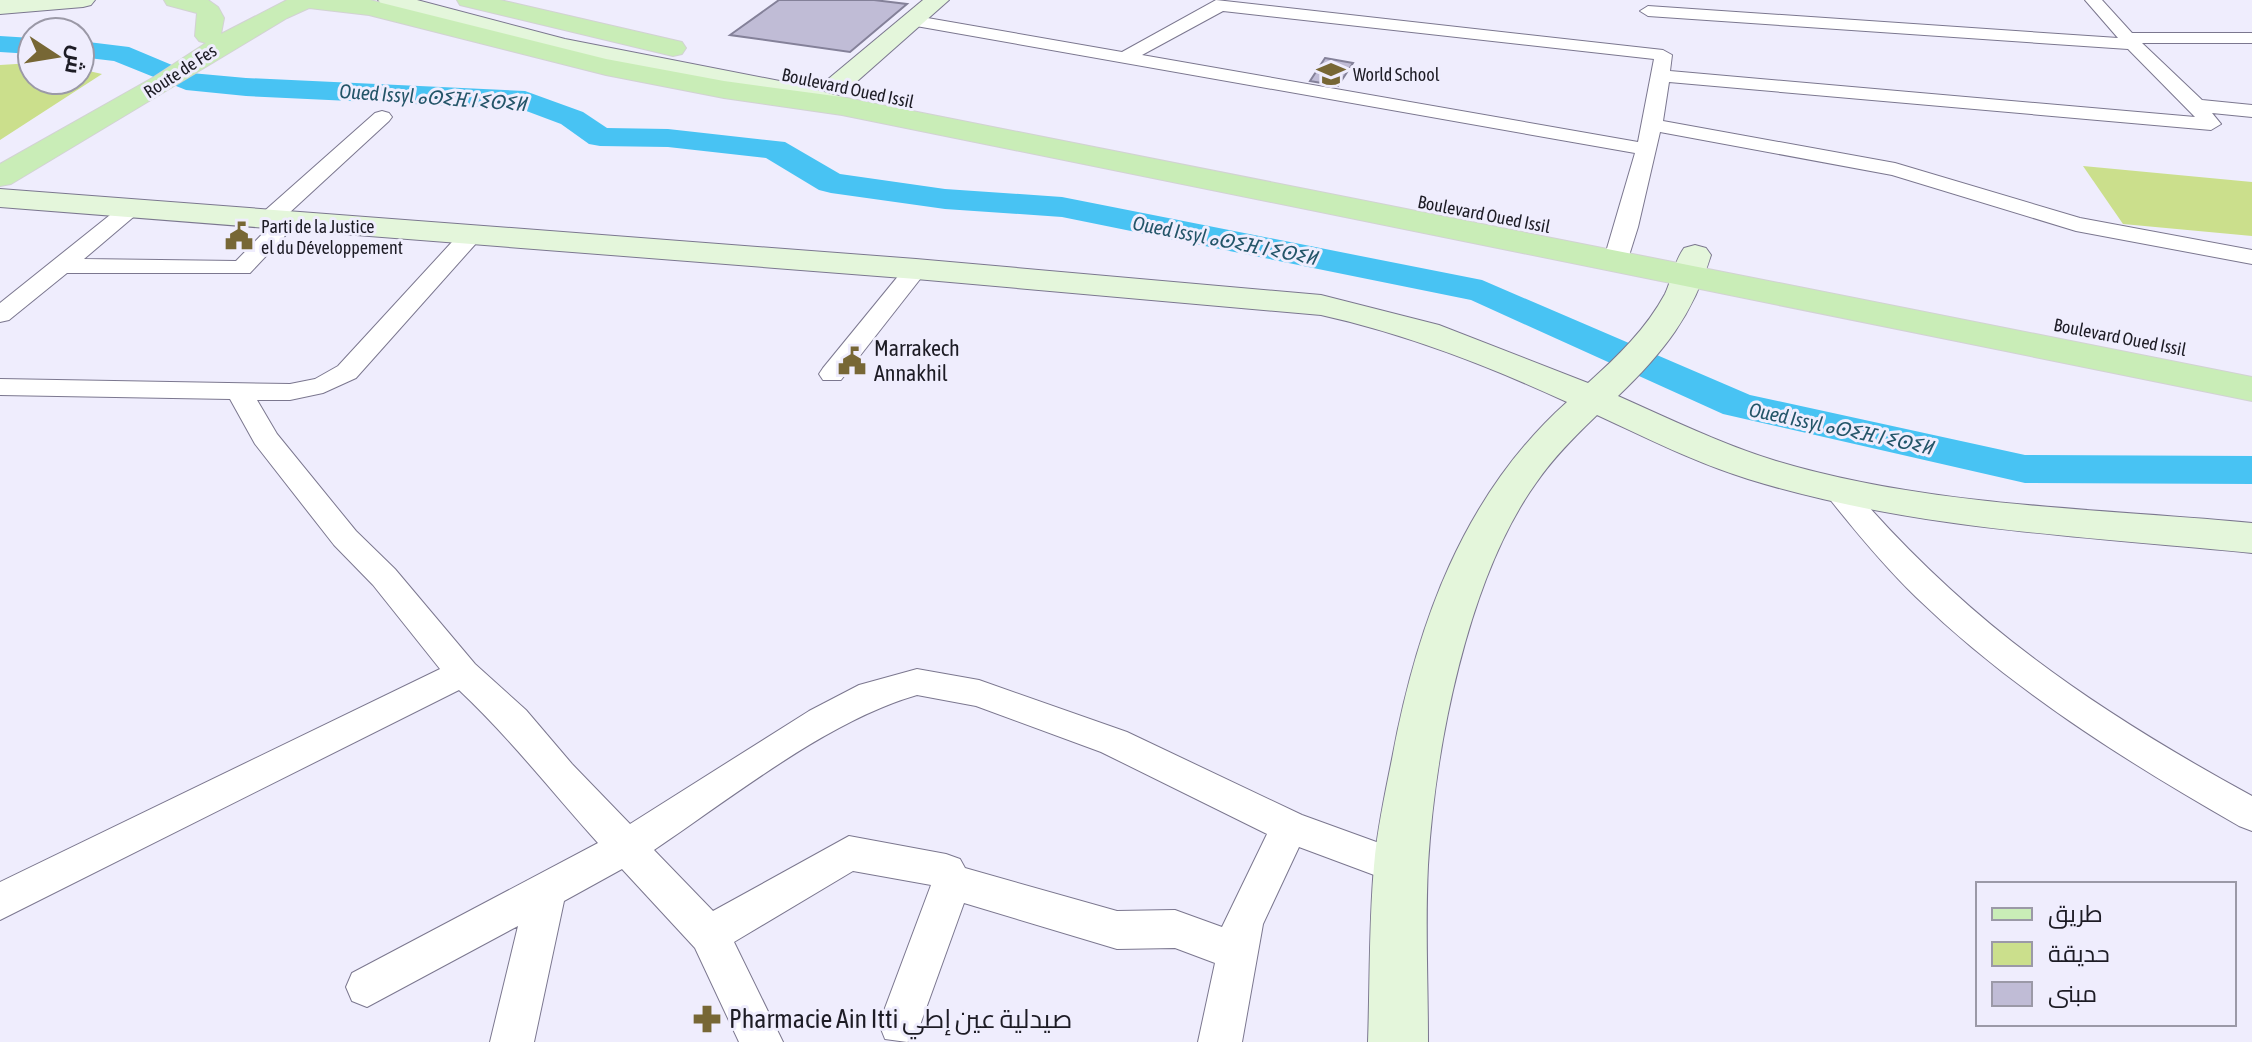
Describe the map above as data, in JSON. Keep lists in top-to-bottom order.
{
  "streets": {
    "main road": ["Route de Fes", "Boulevard Oued Issil"]
  },
  "crossings": [
    ["Route de Fes", "Boulevard Oued Issil"]
  ],
  "water": ["Oued Issyl ⴰⵙⵉⴼ ⵏ ⵉⵙⵉⵍ"],
  "places": {
    "school or university": ["World School"],
    "public building": ["Parti de la Justice el du Développement", "Marrakech Annakhil"],
    "pharmacy": ["Pharmacie Ain Itti صيدلية عين إطي"]
  },
  "legend": ["طريق", "حديقة", "مبنى"],
  "north": "right"
}
